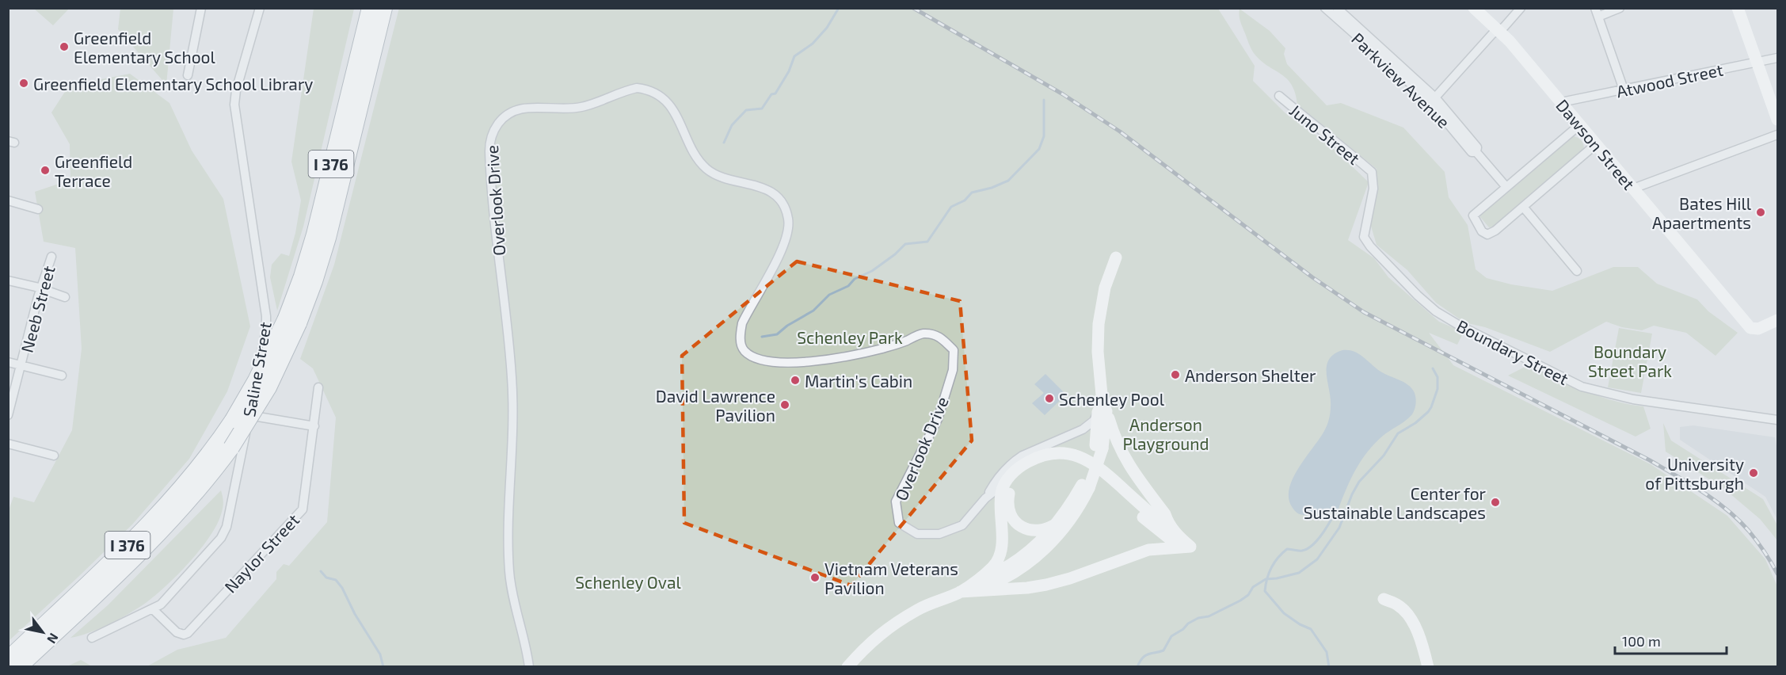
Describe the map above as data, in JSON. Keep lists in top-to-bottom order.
{
  "streets": {
    "highway": ["I 376"],
    "main road": ["Dawson Street"],
    "street": [
      "Parkview Avenue",
      "Atwood Street",
      "Juno Street",
      "Overlook Drive",
      "Neeb Street",
      "Boundary Street",
      "Saline Street",
      "Naylor Street"
    ]
  },
  "crossings": [
    ["Atwood Street", "Dawson Street"],
    ["Juno Street", "Boundary Street"],
    ["Saline Street", "Naylor Street"]
  ],
  "parks": [
    "Schenley Park",
    "Boundary Street Park",
    "Anderson Playground",
    "Schenley Oval"
  ],
  "places": [
    "Greenfield Elementary School",
    "Greenfield Elementary School Library",
    "Greenfield Terrace",
    "Bates Hill Apaertments",
    "Anderson Shelter",
    "Martin's Cabin",
    "Schenley Pool",
    "David Lawrence Pavilion",
    "University of Pittsburgh",
    "Center for Sustainable Landscapes",
    "Vietnam Veterans Pavilion"
  ],
  "scale_bar": "100 m",
  "north": "bottom right"
}
